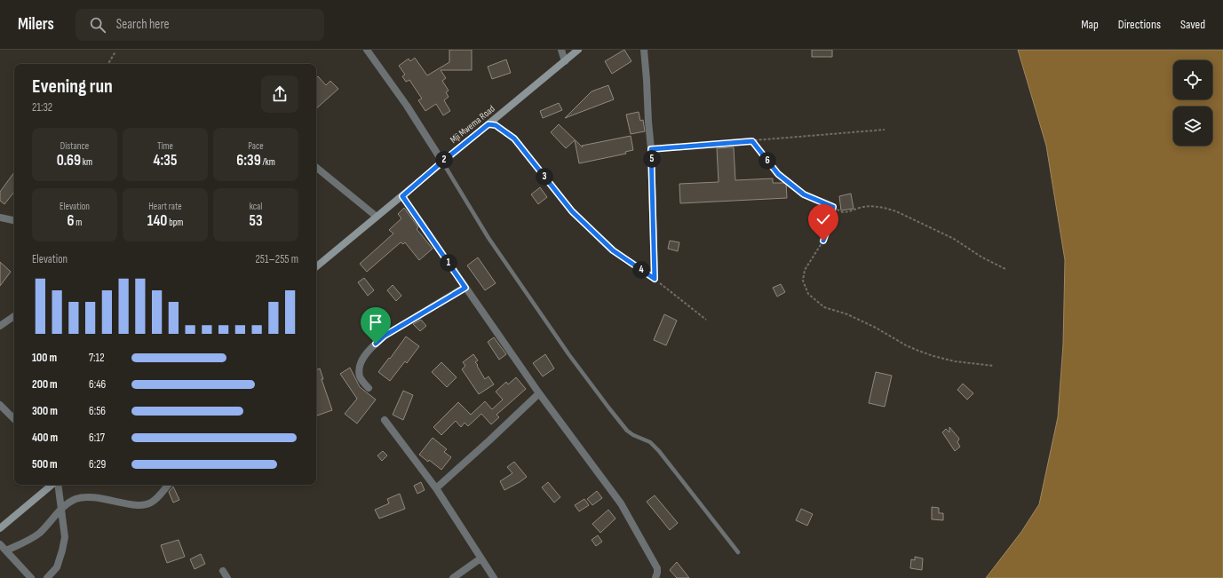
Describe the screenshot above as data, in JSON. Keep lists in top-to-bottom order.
{
  "streets": {
    "main road": ["Mji Mwema Road"]
  },
  "page": {
    "header": "Milers",
    "search": "Search here",
    "nav": ["Map", "Directions", "Saved"],
    "heading": ["Evening run", "21:32"],
    "stats": [
      ["Distance", "0.69 km"],
      ["Time", "4:35"],
      ["Pace", "6:39 /km"],
      ["Elevation", "6 m"],
      ["Heart rate", "140 bpm"],
      ["kcal", "53"]
    ],
    "pins": [
      "5",
      "2",
      "6",
      "3",
      "1",
      "4"
    ],
    "chart": ["Elevation", "251–255 m"],
    "list": [
      {
        "name": "100 m",
        "note": "7:12"
      },
      {
        "name": "200 m",
        "note": "6:46"
      },
      {
        "name": "300 m",
        "note": "6:56"
      },
      {
        "name": "400 m",
        "note": "6:17"
      },
      {
        "name": "500 m",
        "note": "6:29"
      }
    ]
  }
}
